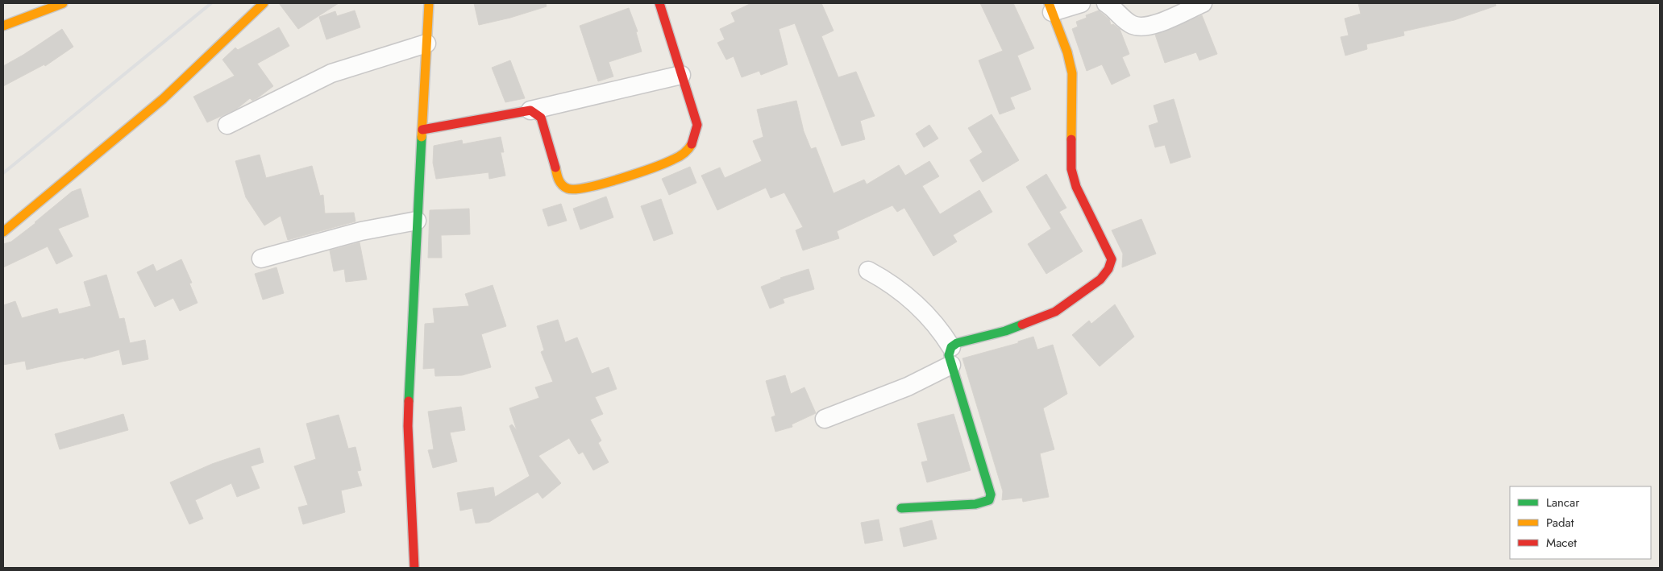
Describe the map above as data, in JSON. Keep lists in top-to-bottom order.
{
  "legend": ["Lancar", "Padat", "Macet"]
}
